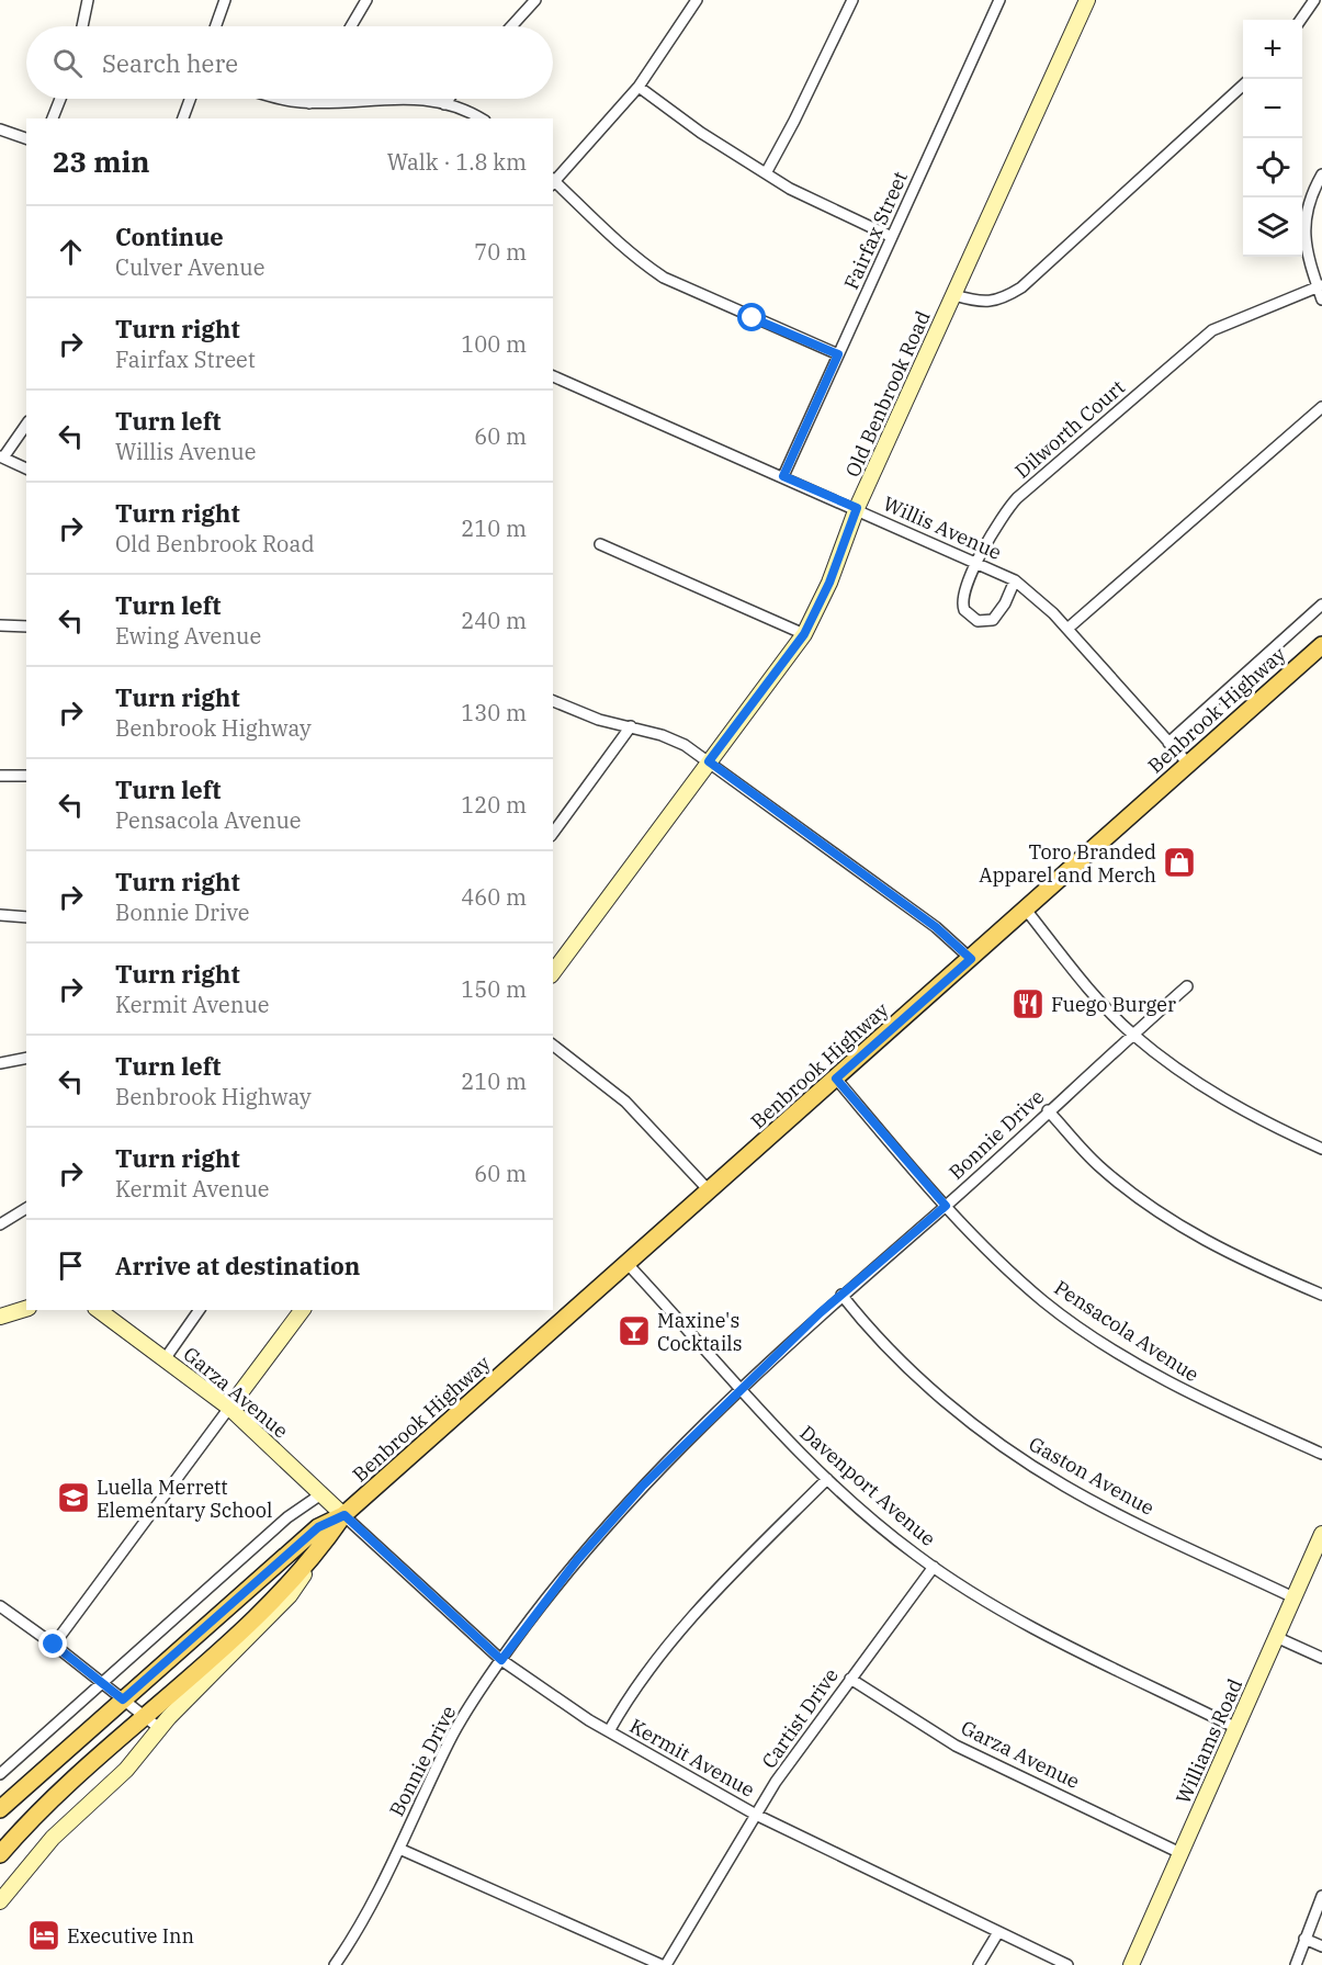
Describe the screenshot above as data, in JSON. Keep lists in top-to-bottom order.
{
  "streets": {
    "main road": ["Benbrook Highway"],
    "street": [
      "Fairfax Street",
      "Old Benbrook Road",
      "Dilworth Court",
      "Willis Avenue",
      "Bonnie Drive",
      "Pensacola Avenue",
      "Garza Avenue",
      "Gaston Avenue",
      "Davenport Avenue",
      "Cartist Drive",
      "Williams Road",
      "Kermit Avenue"
    ]
  },
  "crossings": [
    ["Fairfax Street", "Willis Avenue"],
    ["Old Benbrook Road", "Willis Avenue"],
    ["Dilworth Court", "Willis Avenue"],
    ["Willis Avenue", "Benbrook Highway"],
    ["Benbrook Highway", "Pensacola Avenue"],
    ["Benbrook Highway", "Garza Avenue"],
    ["Benbrook Highway", "Davenport Avenue"],
    ["Benbrook Highway", "Kermit Avenue"],
    ["Bonnie Drive", "Pensacola Avenue"],
    ["Bonnie Drive", "Gaston Avenue"],
    ["Bonnie Drive", "Davenport Avenue"],
    ["Bonnie Drive", "Kermit Avenue"],
    ["Garza Avenue", "Cartist Drive"],
    ["Garza Avenue", "Williams Road"],
    ["Garza Avenue", "Kermit Avenue"],
    ["Gaston Avenue", "Williams Road"],
    ["Davenport Avenue", "Cartist Drive"],
    ["Davenport Avenue", "Williams Road"],
    ["Cartist Drive", "Kermit Avenue"]
  ],
  "places": {
    "shop": ["Toro Branded Apparel and Merch"],
    "restaurant": ["Fuego Burger"],
    "bar": ["Maxine's Cocktails"],
    "school or university": ["Luella Merrett Elementary School"],
    "hotel": ["Executive Inn"]
  },
  "page": {
    "map_buttons": ["+", "−"],
    "search": "Search here",
    "heading": ["23 min", "Walk · 1.8 km"],
    "list": [
      ["Continue", "Culver Avenue", "70 m"],
      ["Turn right", "Fairfax Street", "100 m"],
      ["Turn left", "Willis Avenue", "60 m"],
      ["Turn right", "Old Benbrook Road", "210 m"],
      ["Turn left", "Ewing Avenue", "240 m"],
      ["Turn right", "Benbrook Highway", "130 m"],
      ["Turn left", "Pensacola Avenue", "120 m"],
      ["Turn right", "Bonnie Drive", "460 m"],
      ["Turn right", "Kermit Avenue", "150 m"],
      ["Turn left", "Benbrook Highway", "210 m"],
      ["Turn right", "Kermit Avenue", "60 m"],
      "Arrive at destination"
    ]
  }
}
